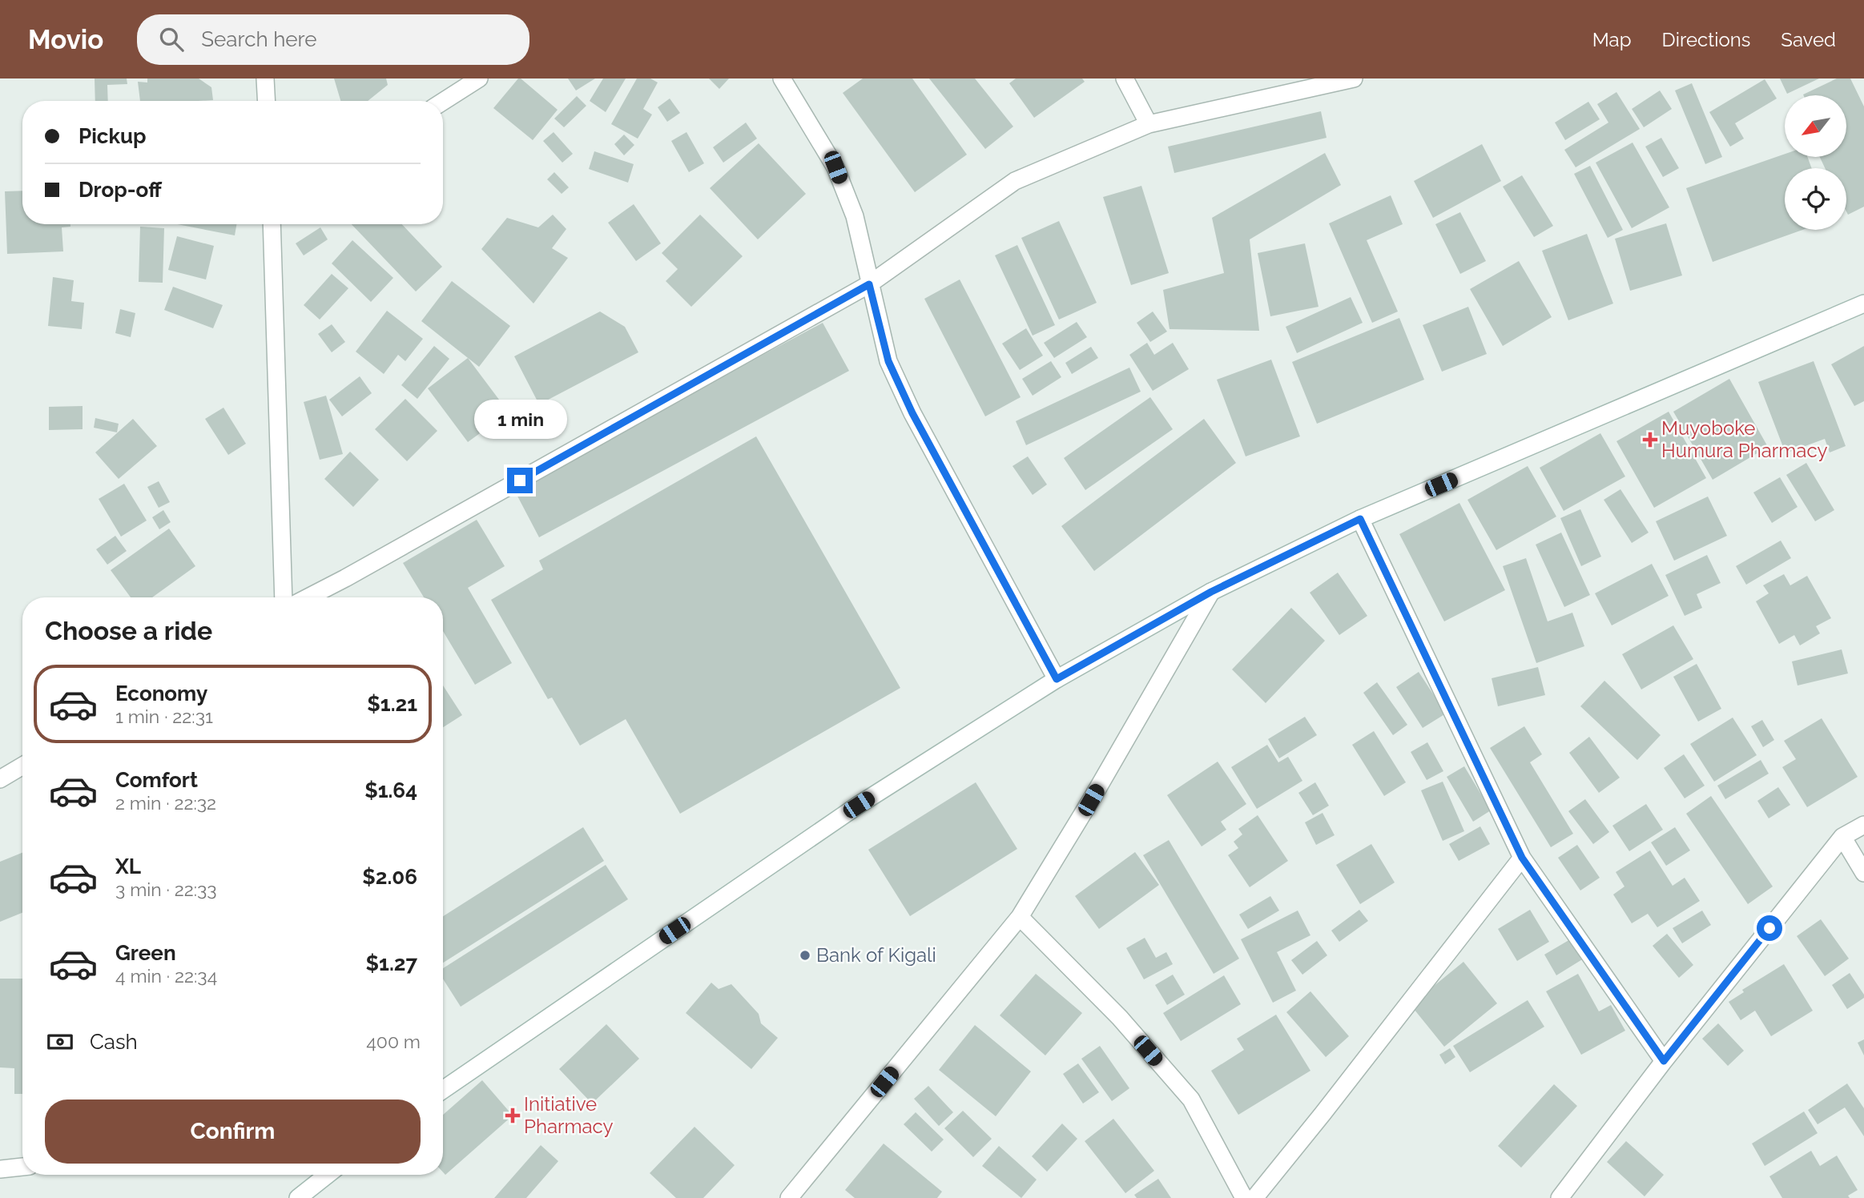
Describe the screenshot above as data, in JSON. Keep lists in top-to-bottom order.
{
  "places": {
    "health": ["Muyoboke Humura Pharmacy", "Initiative Pharmacy"],
    "other": ["Bank of Kigali"]
  },
  "north": "bottom left",
  "page": {
    "header": "Movio",
    "search": "Search here",
    "nav": ["Map", "Directions", "Saved"],
    "banner": ["Pickup", "Drop-off"],
    "bubble": "1 min",
    "heading": "Choose a ride",
    "list": [
      {
        "name": "Economy",
        "note": "1 min · 22:31",
        "value": "$1.21"
      },
      {
        "name": "Comfort",
        "note": "2 min · 22:32",
        "value": "$1.64"
      },
      {
        "name": "XL",
        "note": "3 min · 22:33",
        "value": "$2.06"
      },
      {
        "name": "Green",
        "note": "4 min · 22:34",
        "value": "$1.27"
      }
    ],
    "pay": ["Cash", "400 m"],
    "buttons": "Confirm"
  }
}
